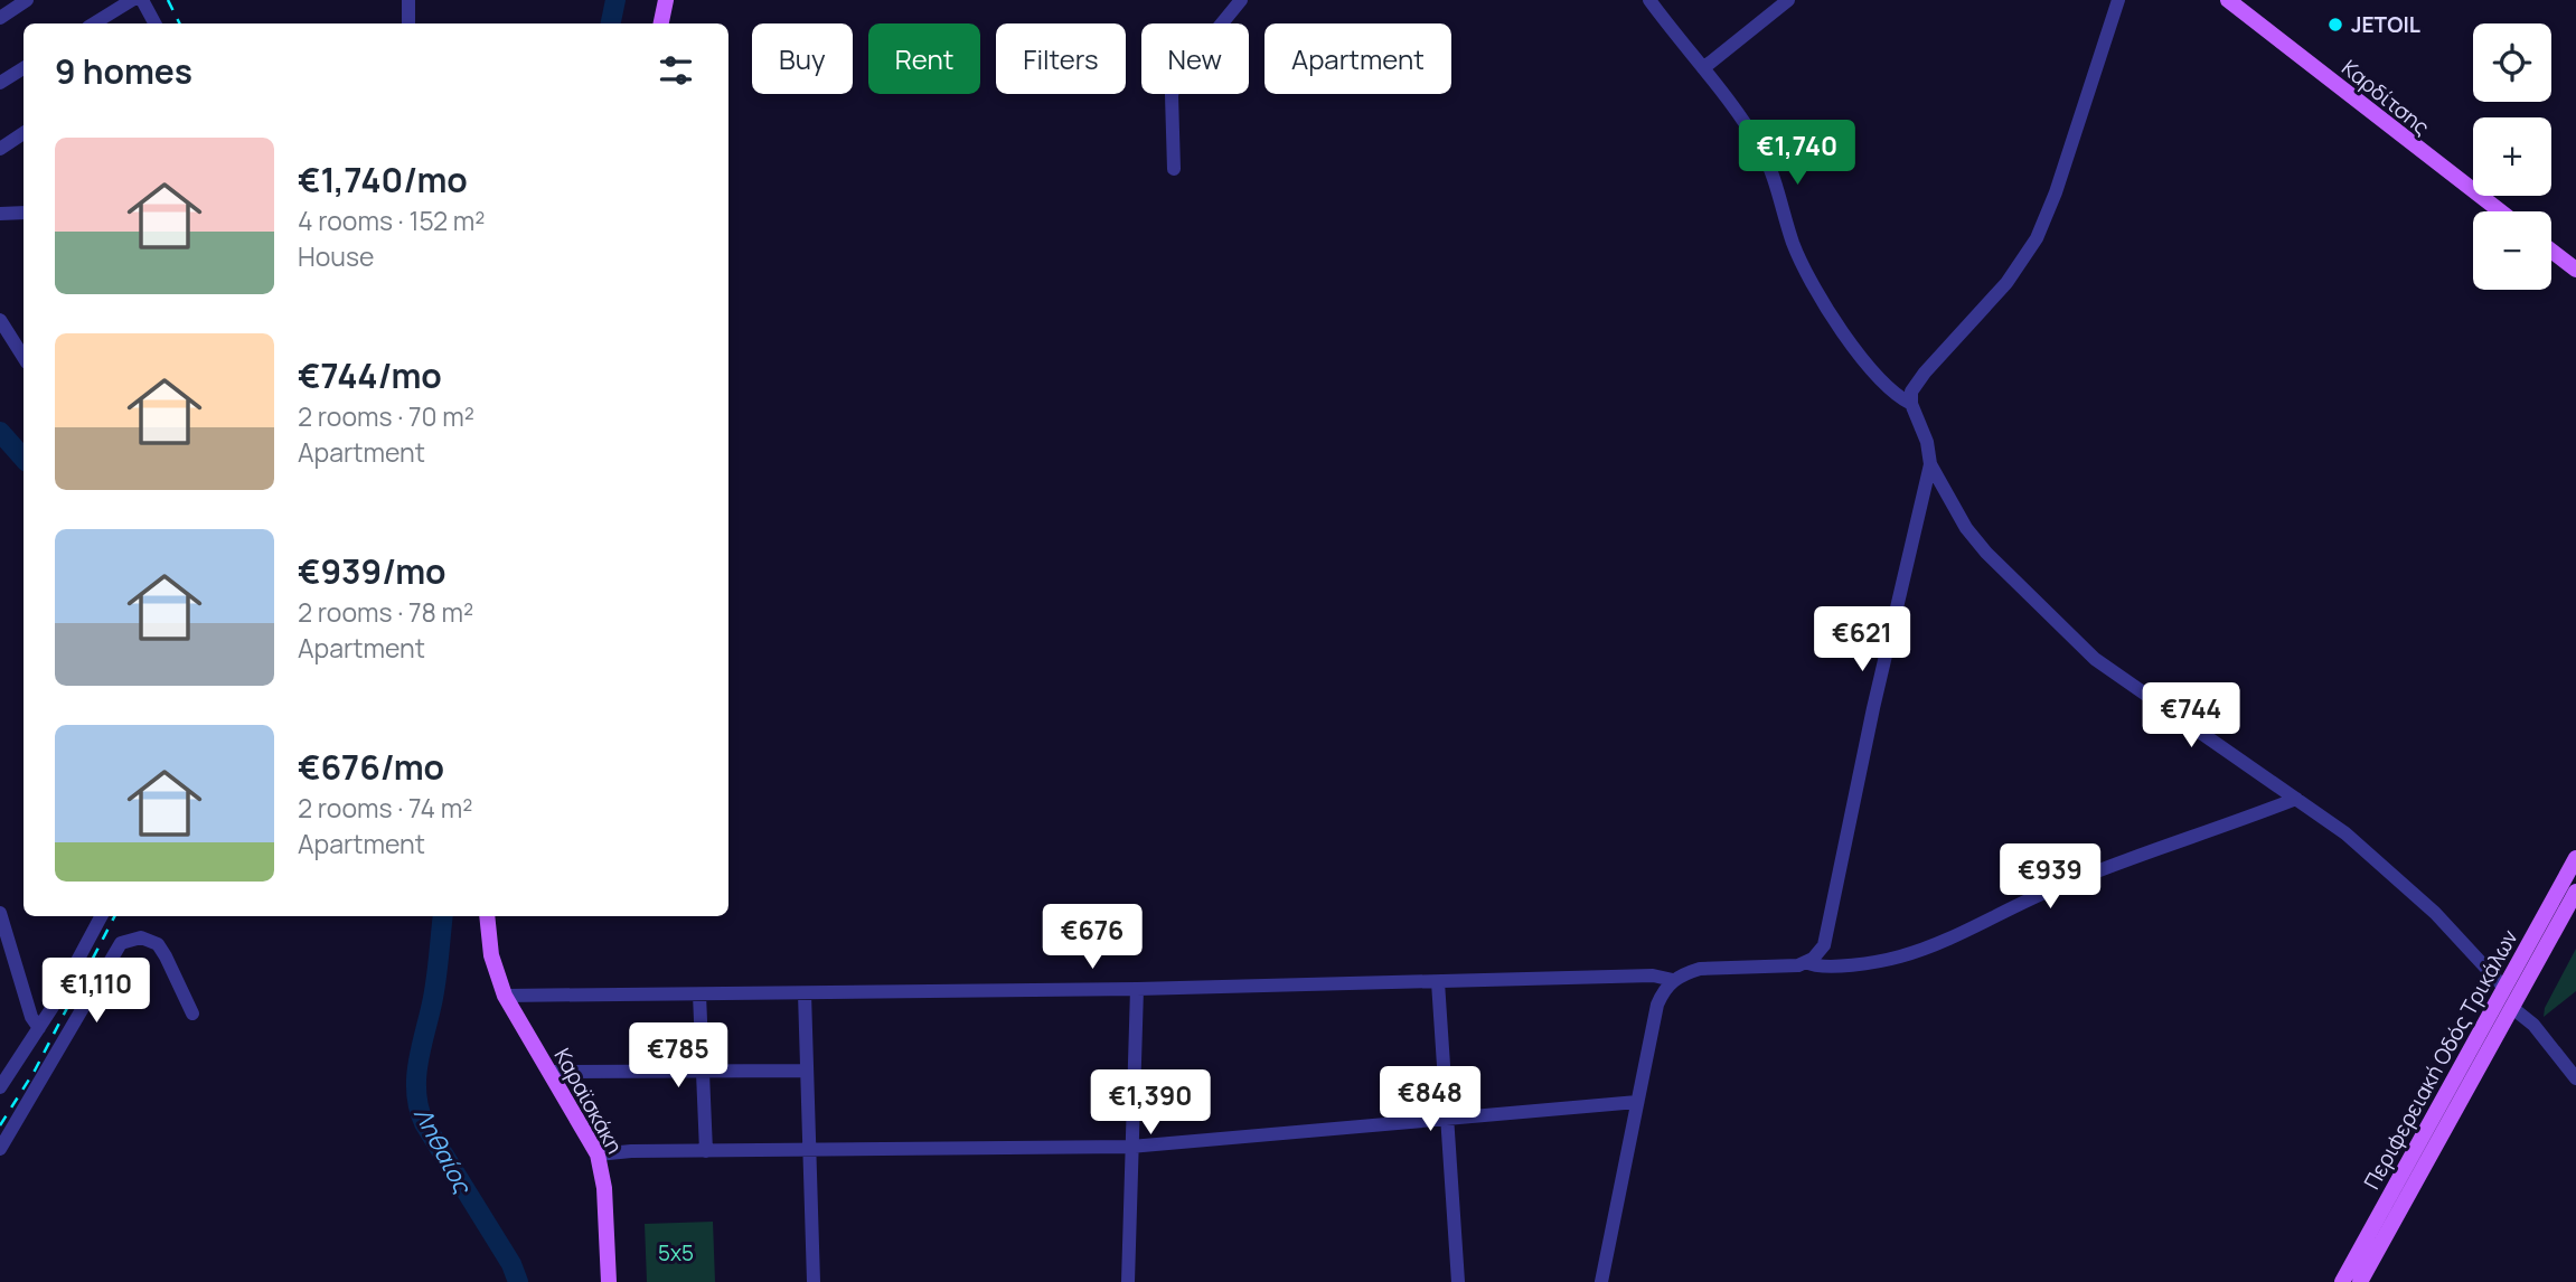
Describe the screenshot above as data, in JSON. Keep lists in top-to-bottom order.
{
  "streets": {
    "main road": ["Καρδίτσης", "Περιφερειακή Οδός Τρικάλων", "Καραϊσκάκη"]
  },
  "water": ["Ληθαίος"],
  "parks": ["5x5"],
  "places": ["JETOIL"],
  "page": {
    "map_buttons": ["+", "−"],
    "chip": [
      "Buy",
      "Rent",
      "Filters",
      "New",
      "Apartment"
    ],
    "heading": "9 homes",
    "list": [
      {
        "name": "€1,740/mo",
        "note": "4 rooms · 152 m² · House"
      },
      {
        "name": "€744/mo",
        "note": "2 rooms · 70 m² · Apartment"
      },
      {
        "name": "€939/mo",
        "note": "2 rooms · 78 m² · Apartment"
      },
      {
        "name": "€676/mo",
        "note": "2 rooms · 74 m² · Apartment"
      }
    ],
    "price": [
      "€1,740",
      "€621",
      "€744",
      "€939",
      "€676",
      "€1,110",
      "€785",
      "€848",
      "€1,390"
    ]
  }
}
